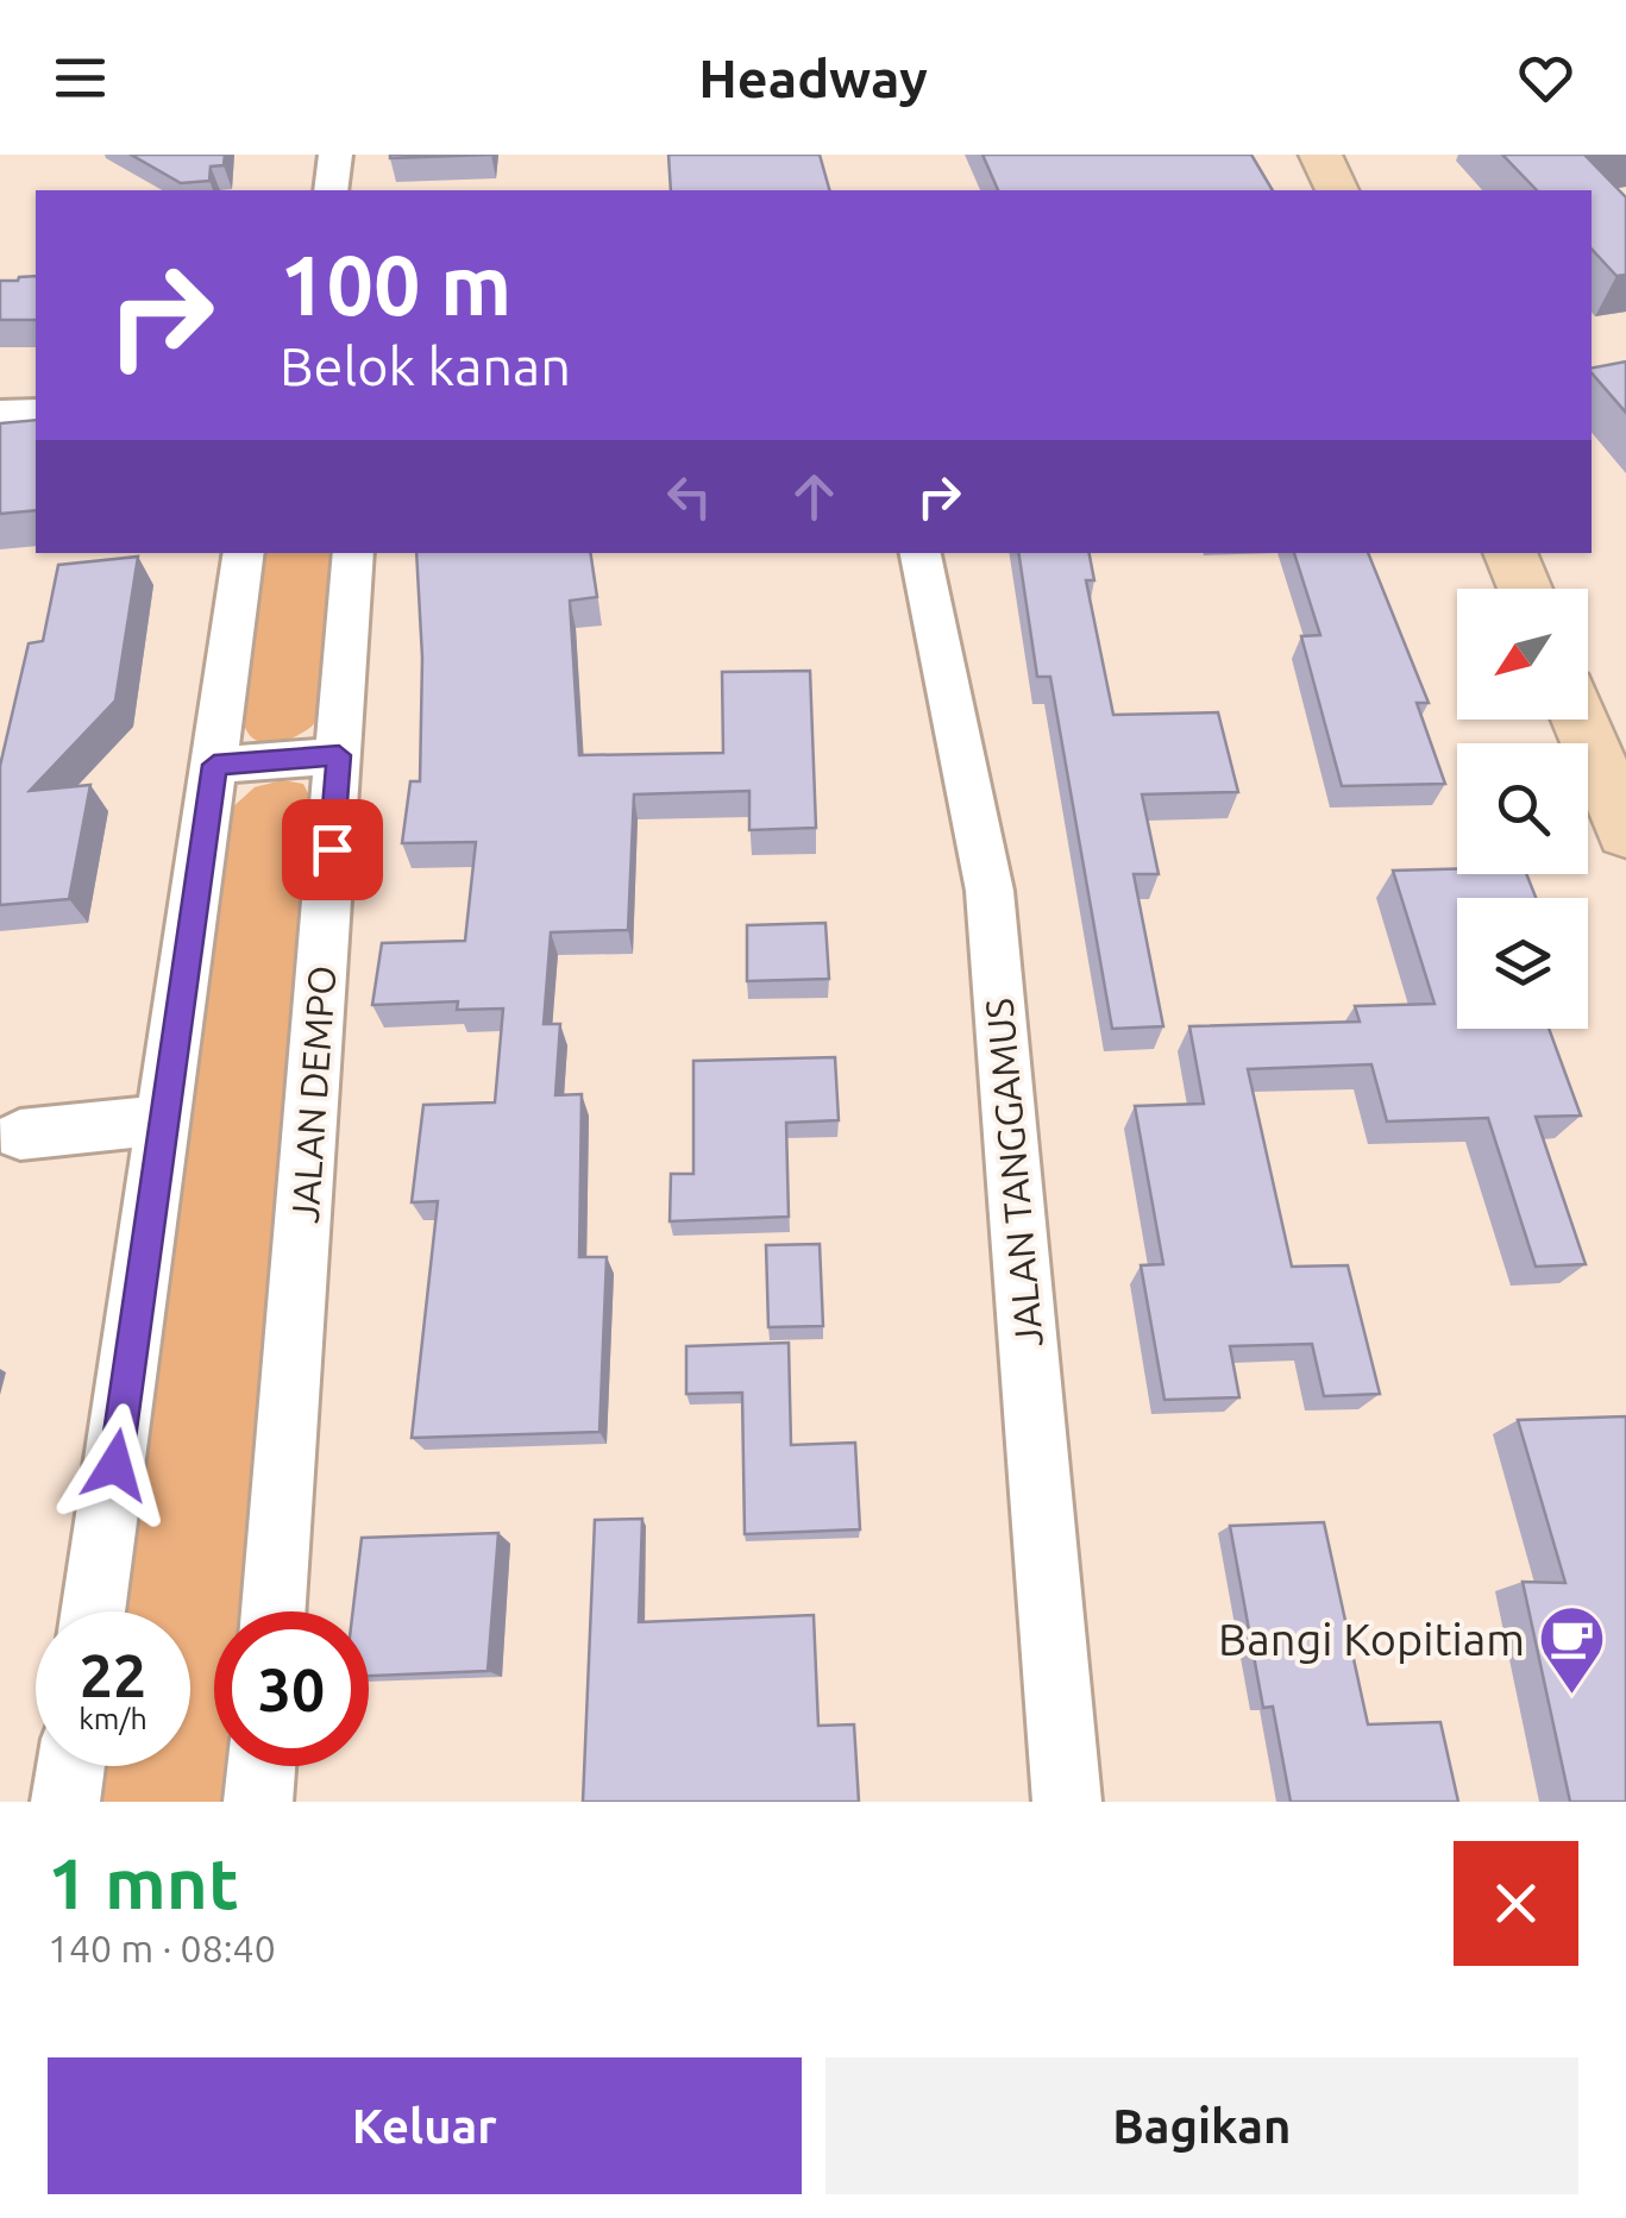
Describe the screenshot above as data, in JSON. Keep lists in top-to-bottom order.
{
  "streets": {
    "street": ["JALAN DEMPO", "JALAN TANGGAMUS"]
  },
  "places": {
    "cafe": ["Bangi Kopitiam"]
  },
  "north": "bottom left",
  "page": {
    "header": "Headway",
    "turn": ["100 m", "Belok kanan"],
    "speed": "22 km/h",
    "limit": "30",
    "heading": ["1 mnt", "140 m · 08:40"],
    "buttons": ["Keluar", "Bagikan"]
  }
}
